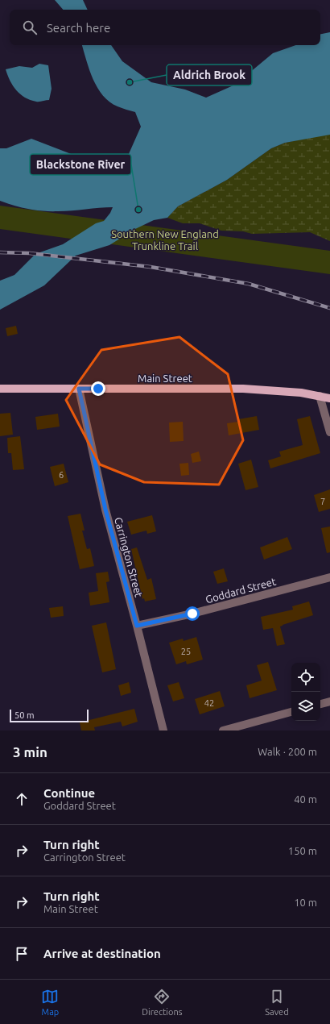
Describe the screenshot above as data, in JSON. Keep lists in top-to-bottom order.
{
  "streets": {
    "main road": ["Main Street"],
    "street": ["Carrington Street", "Goddard Street"]
  },
  "crossings": [
    ["Main Street", "Carrington Street"],
    ["Carrington Street", "Goddard Street"]
  ],
  "parks": ["Southern New England Trunkline Trail"],
  "places": ["Aldrich Brook", "Blackstone River"],
  "house_numbers": [
    "6",
    "7",
    "25",
    "42"
  ],
  "scale_bar": "50 m",
  "page": {
    "search": "Search here",
    "scale": "50 m",
    "heading": ["3 min", "Walk · 200 m"],
    "list": [
      ["Continue", "Goddard Street", "40 m"],
      ["Turn right", "Carrington Street", "150 m"],
      ["Turn right", "Main Street", "10 m"],
      "Arrive at destination"
    ],
    "nav": ["Map", "Directions", "Saved"]
  }
}
